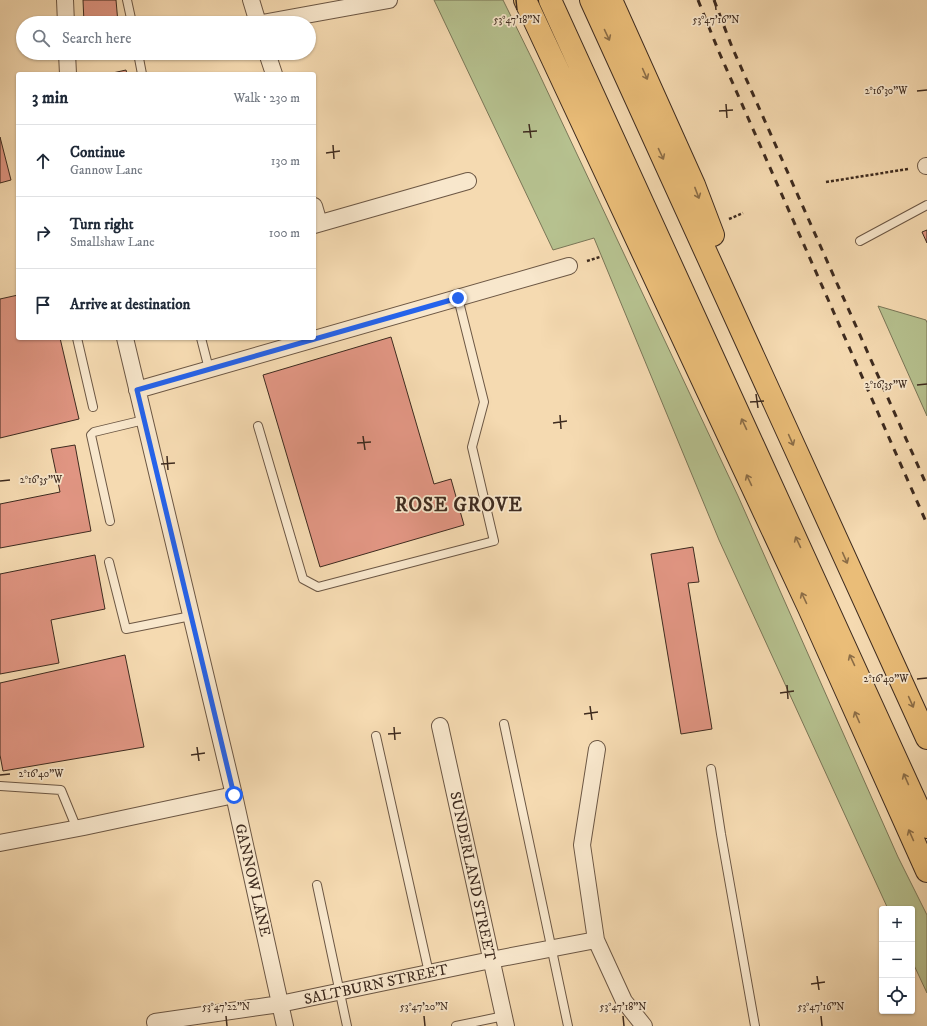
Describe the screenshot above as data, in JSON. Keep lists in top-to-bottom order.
{
  "streets": {
    "street": ["SUNDERLAND STREET", "GANNOW LANE", "SALTBURN STREET"]
  },
  "crossings": [
    ["SUNDERLAND STREET", "SALTBURN STREET"],
    ["GANNOW LANE", "SALTBURN STREET"]
  ],
  "districts": ["ROSE GROVE"],
  "page": {
    "search": "Search here",
    "heading": ["3 min", "Walk · 230 m"],
    "list": [
      ["Continue", "Gannow Lane", "130 m"],
      ["Turn right", "Smallshaw Lane", "100 m"],
      "Arrive at destination"
    ],
    "map_buttons": ["+", "−"]
  },
  "coordinates": [
    "53°47'18\"N",
    "53°47'16\"N",
    "2°16'30\"W",
    "2°16'35\"W",
    "2°16'40\"W",
    "53°47'22\"N",
    "53°47'20\"N"
  ]
}
